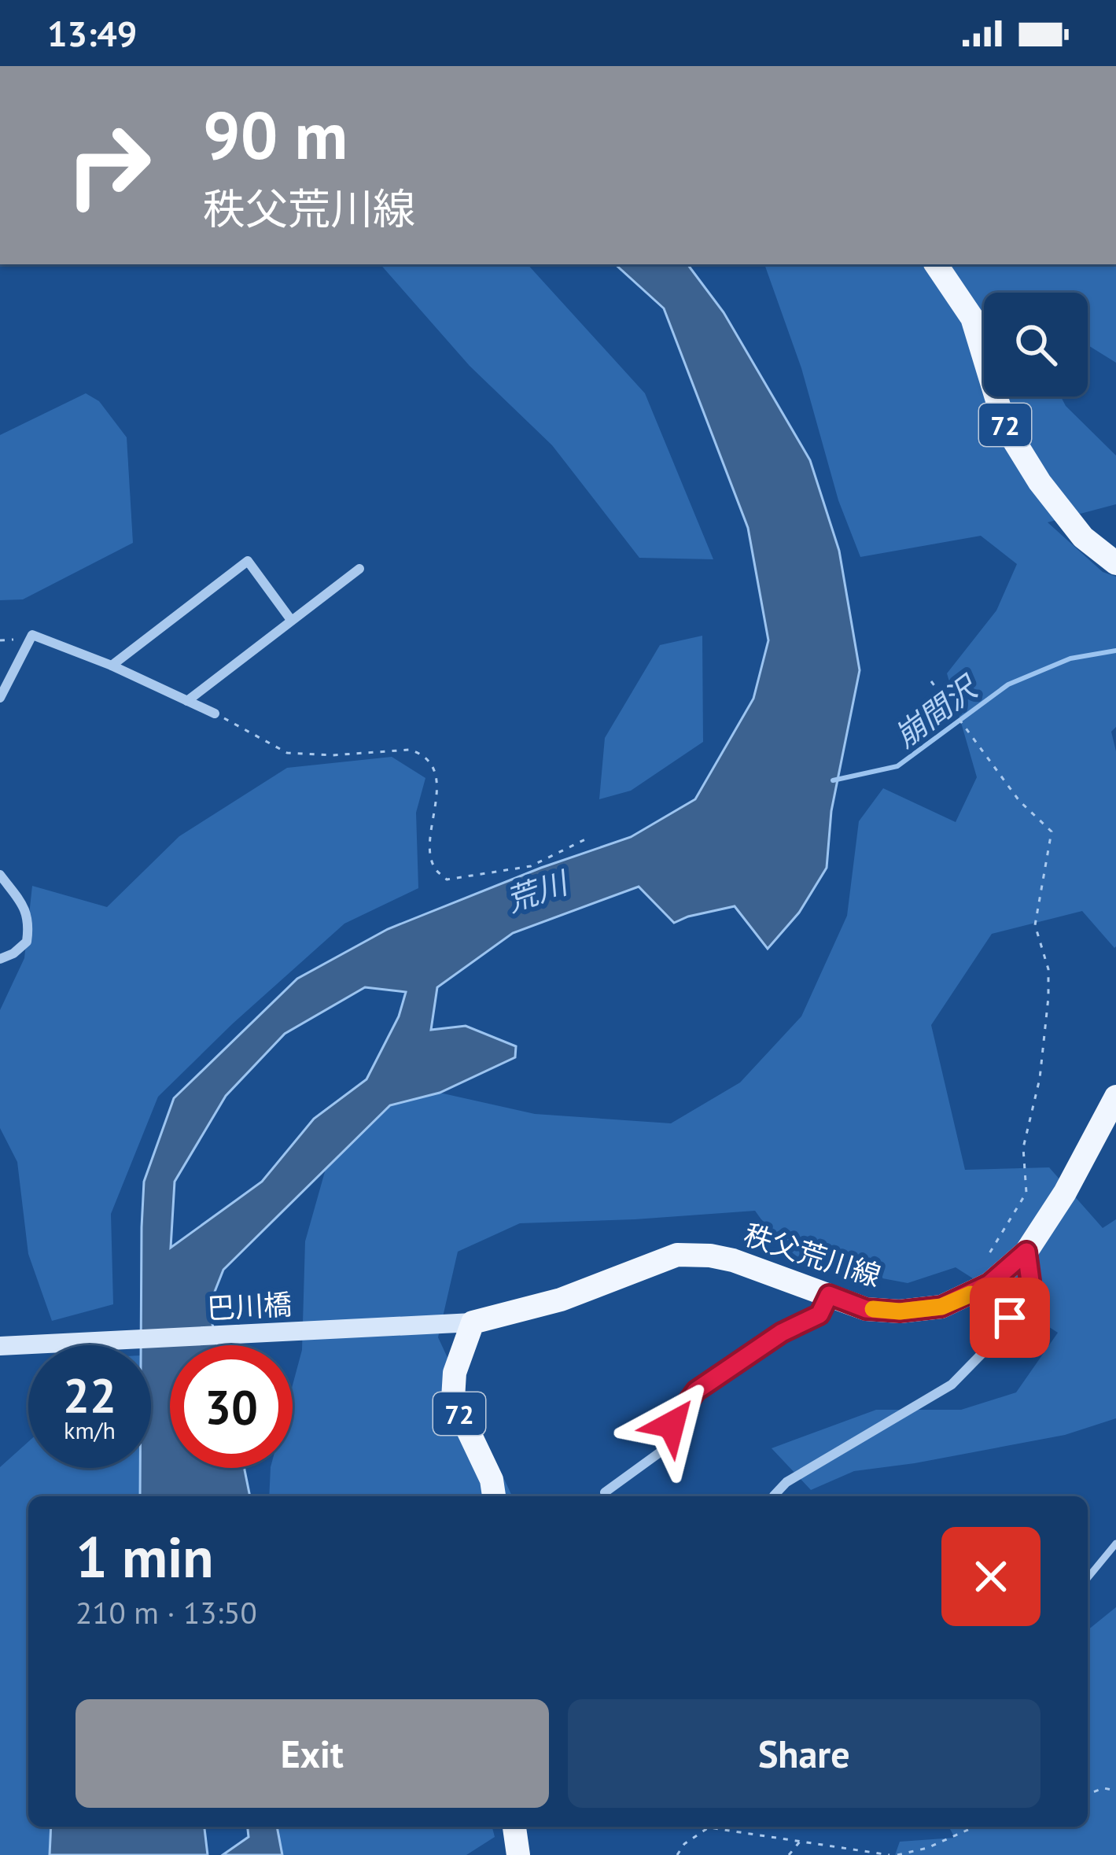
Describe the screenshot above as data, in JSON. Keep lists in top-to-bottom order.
{
  "streets": {
    "main road": ["72", "秩父荒川線", "巴川橋"]
  },
  "crossings": [
    ["72", "秩父荒川線"],
    ["72", "巴川橋"],
    ["秩父荒川線", "巴川橋"]
  ],
  "water": ["崩間沢", "荒川"],
  "page": {
    "status": "13:49",
    "turn": ["90 m", "秩父荒川線"],
    "speed": "22 km/h",
    "limit": "30",
    "heading": ["1 min", "210 m · 13:50"],
    "buttons": ["Exit", "Share"]
  }
}
